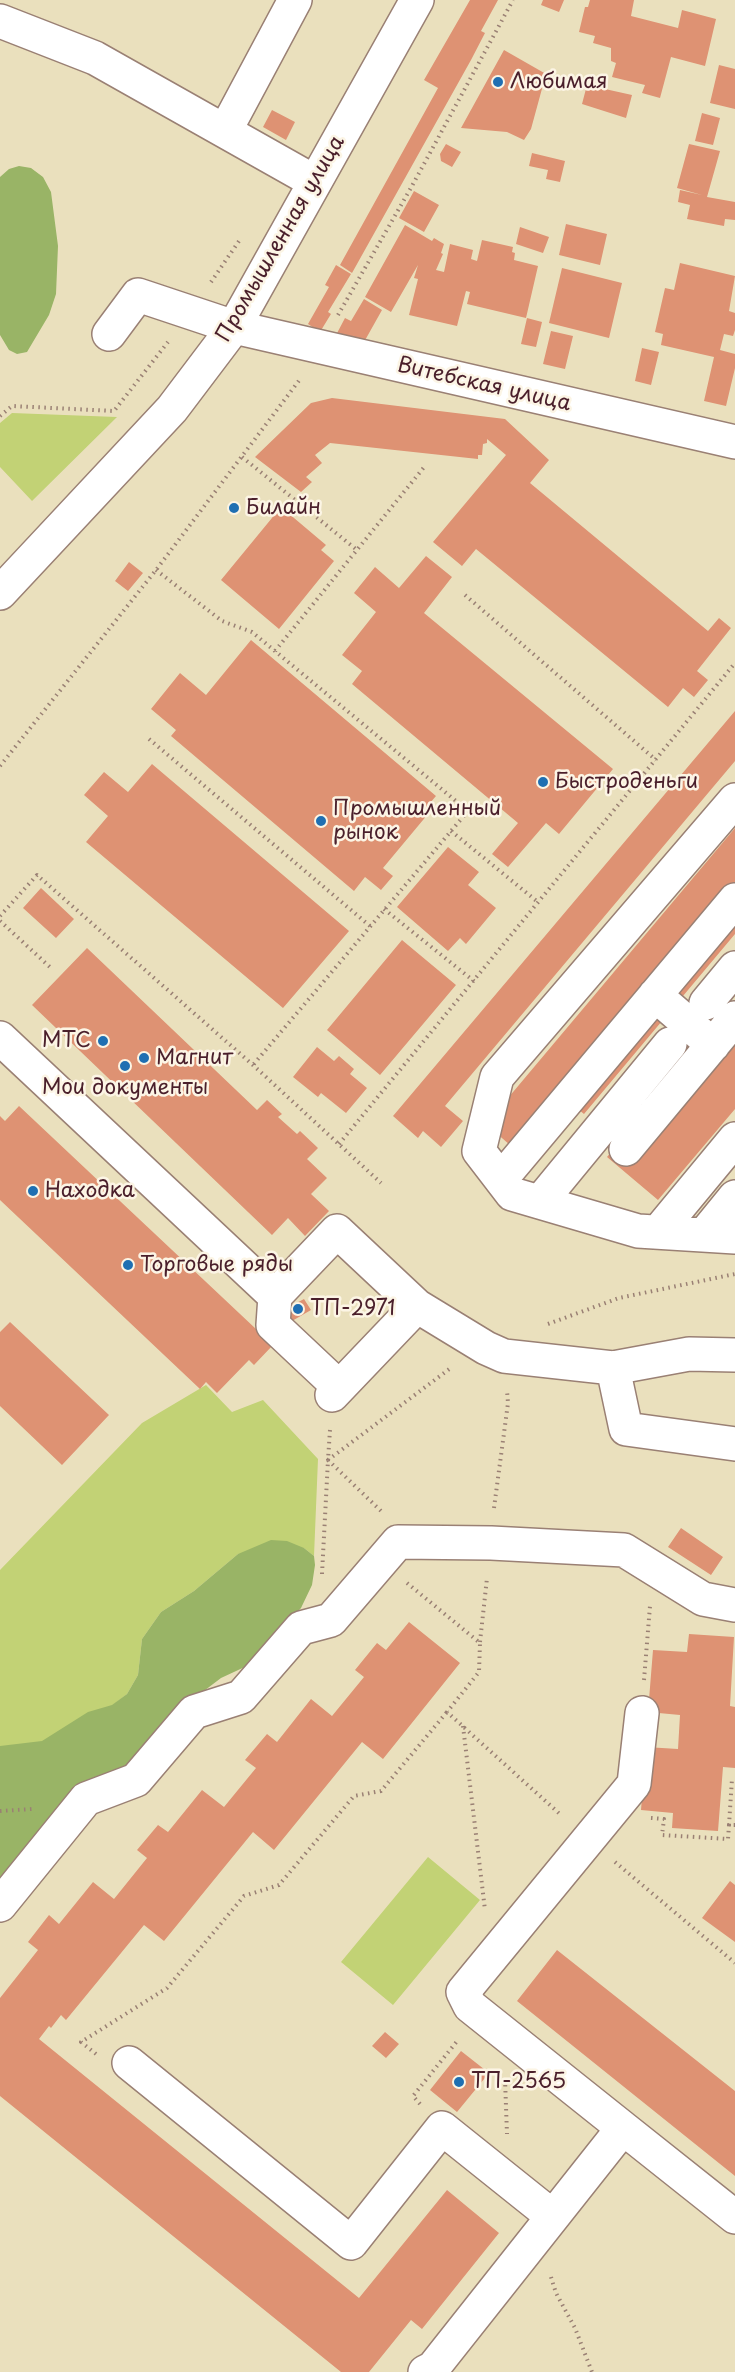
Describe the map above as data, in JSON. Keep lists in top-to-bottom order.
{
  "streets": {
    "street": ["Промышленная улица", "Витебская улица"]
  },
  "crossings": [
    ["Промышленная улица", "Витебская улица"]
  ],
  "places": [
    "Любимая",
    "Билайн",
    "Быстроденьги",
    "Промышленный рынок",
    "МТС",
    "Магнит",
    "Мои документы",
    "Находка",
    "Торговые ряды",
    "ТП-2971",
    "ТП-2565"
  ]
}
